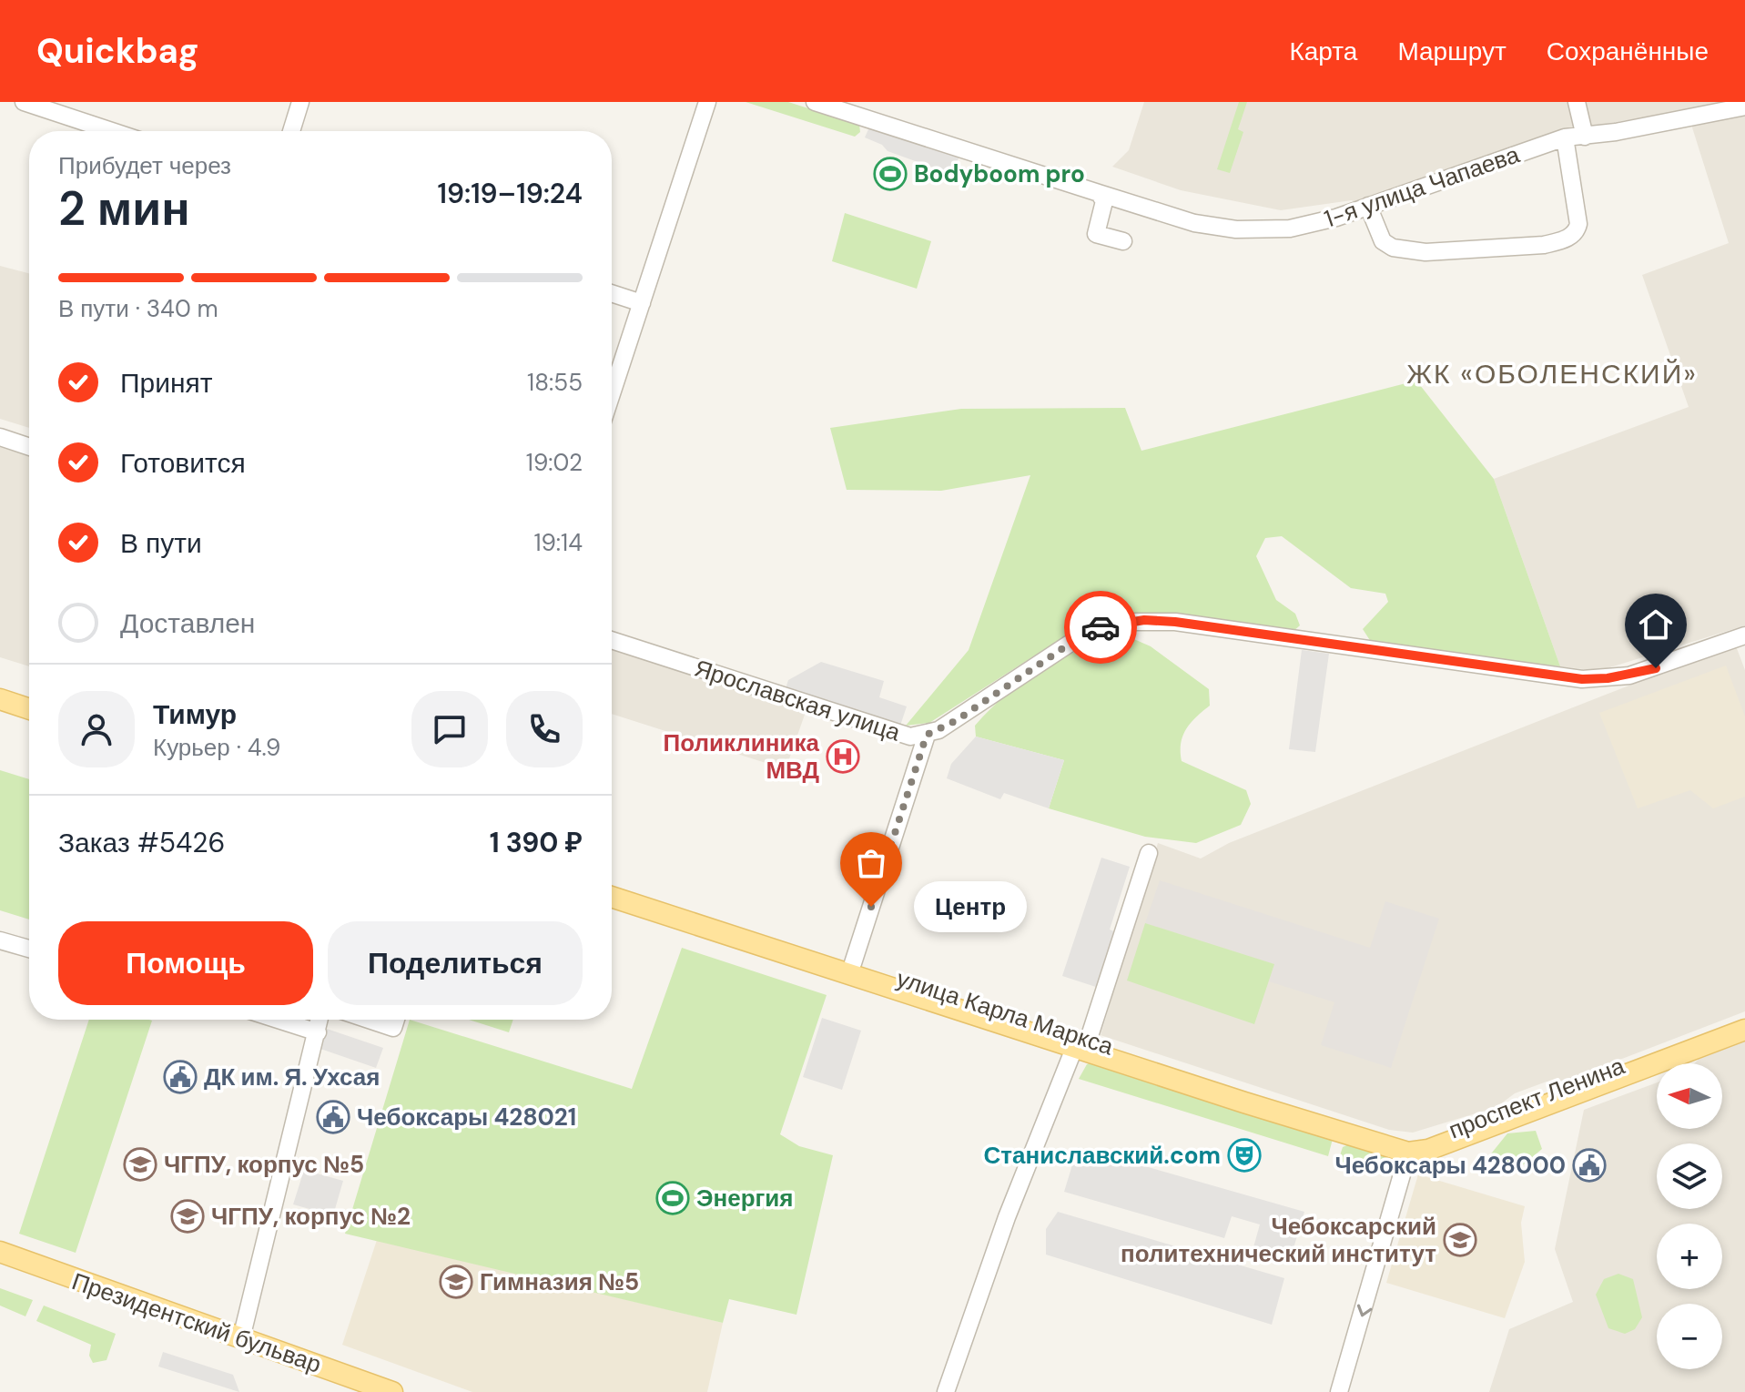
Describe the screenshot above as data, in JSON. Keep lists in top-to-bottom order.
{
  "streets": {
    "main road": ["улица Карла Маркса", "проспект Ленина", "Президентский бульвар"],
    "street": ["1-я улица Чапаева", "Ярославская улица"]
  },
  "crossings": [
    ["улица Карла Маркса", "проспект Ленина"]
  ],
  "districts": ["ЖК «ОБОЛЕНСКИЙ»"],
  "places": {
    "sports": ["Bodyboom pro", "Энергия"],
    "hospital": ["Поликлиника МВД"],
    "other": ["Центр"],
    "public building": ["ДК им. Я. Ухсая", "Чебоксары 428021", "Чебоксары 428000"],
    "theatre": ["Станиславский.com"],
    "school or university": [
      "ЧГПУ, корпус №5",
      "ЧГПУ, корпус №2",
      "Чебоксарский политехнический институт",
      "Гимназия №5"
    ]
  },
  "north": "left",
  "page": {
    "header": "Quickbag",
    "nav": ["Карта", "Маршрут", "Сохранённые"],
    "heading": ["2 мин", "Прибудет через", "19:19–19:24"],
    "panel": [
      "Тимур",
      "Курьер · 4.9",
      "Заказ #5426",
      "1 390 ₽"
    ],
    "bar": "В пути · 340 m",
    "list": [
      ["Принят", "18:55"],
      ["Готовится", "19:02"],
      ["В пути", "19:14"],
      "Доставлен"
    ],
    "bubble": "Центр",
    "buttons": ["Помощь", "Поделиться"],
    "map_buttons": ["+", "−"]
  }
}
